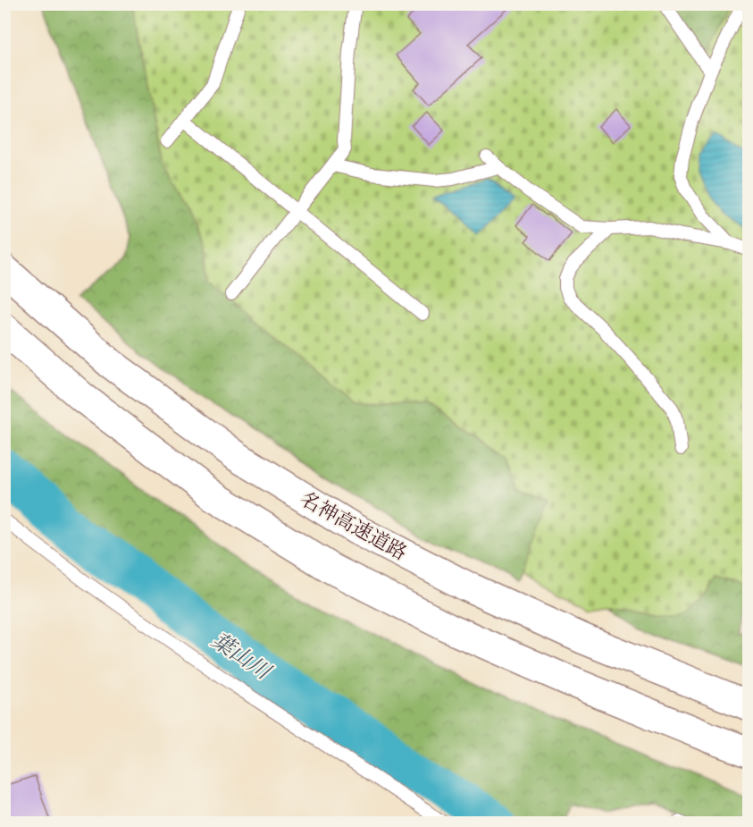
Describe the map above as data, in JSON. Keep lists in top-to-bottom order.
{
  "streets": {
    "highway": ["名神高速道路"]
  },
  "water": ["葉山川"]
}
